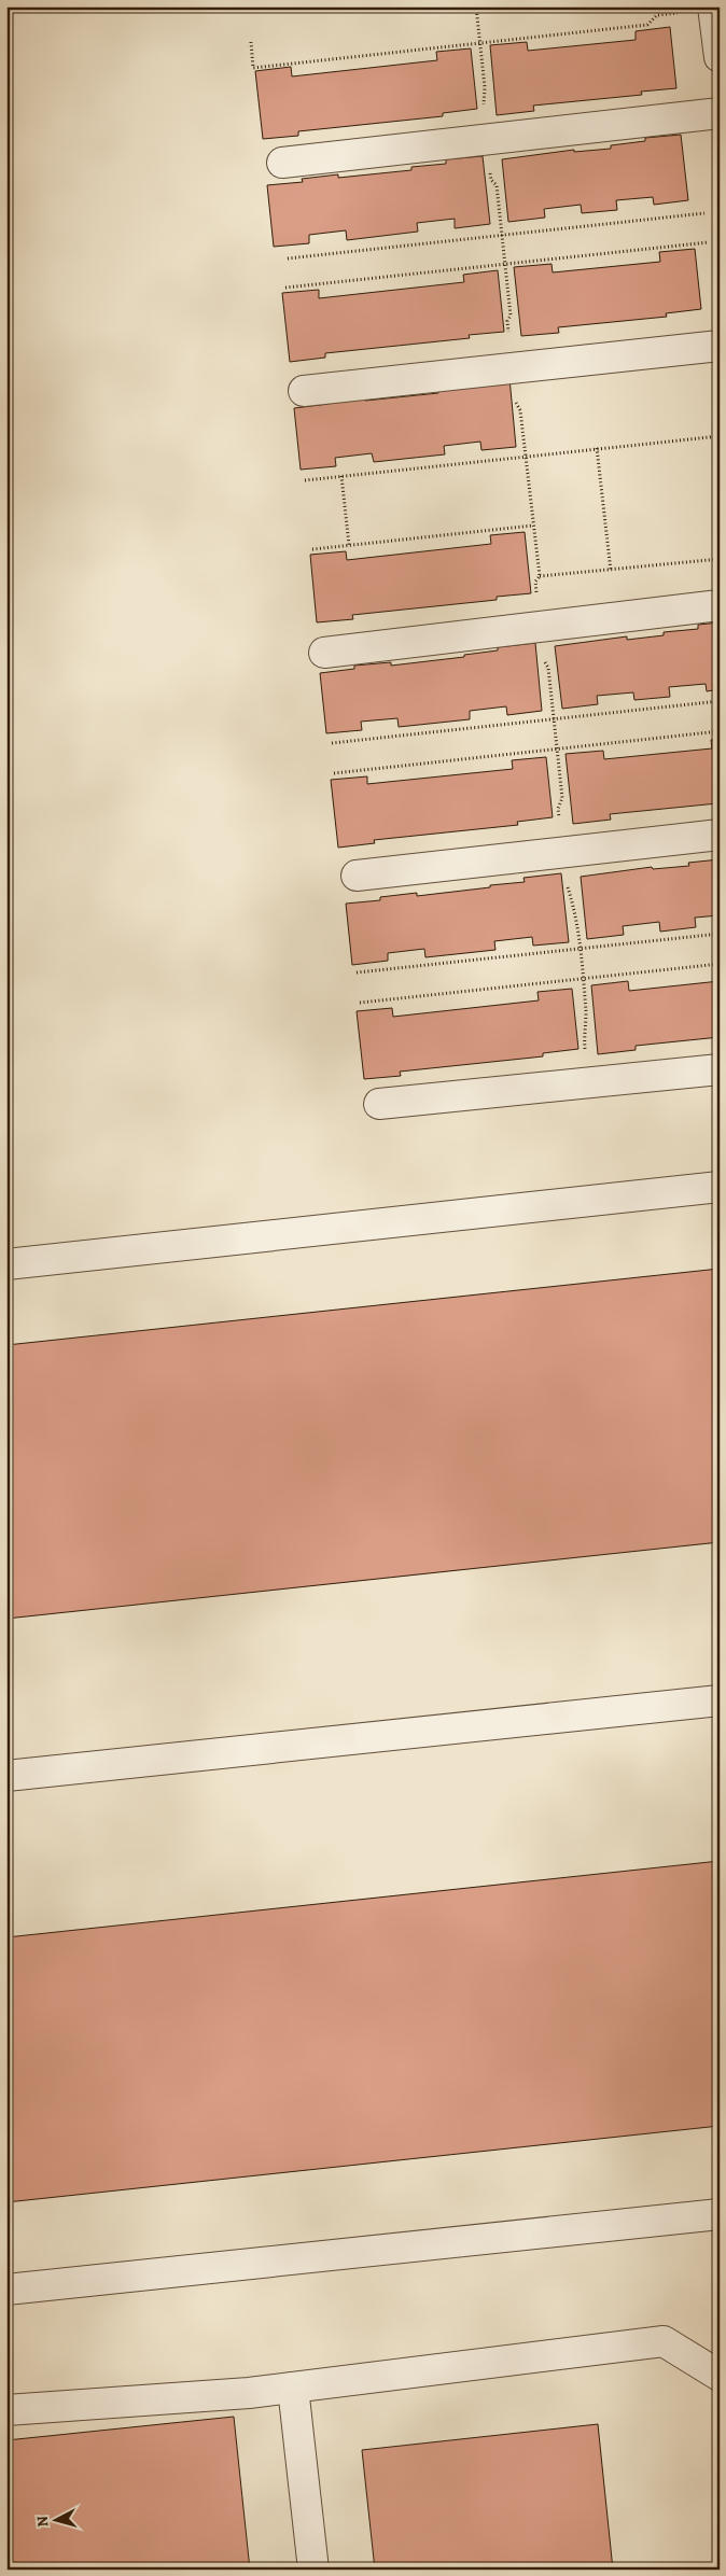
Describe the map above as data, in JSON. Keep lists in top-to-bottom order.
{
  "north": "left"
}
